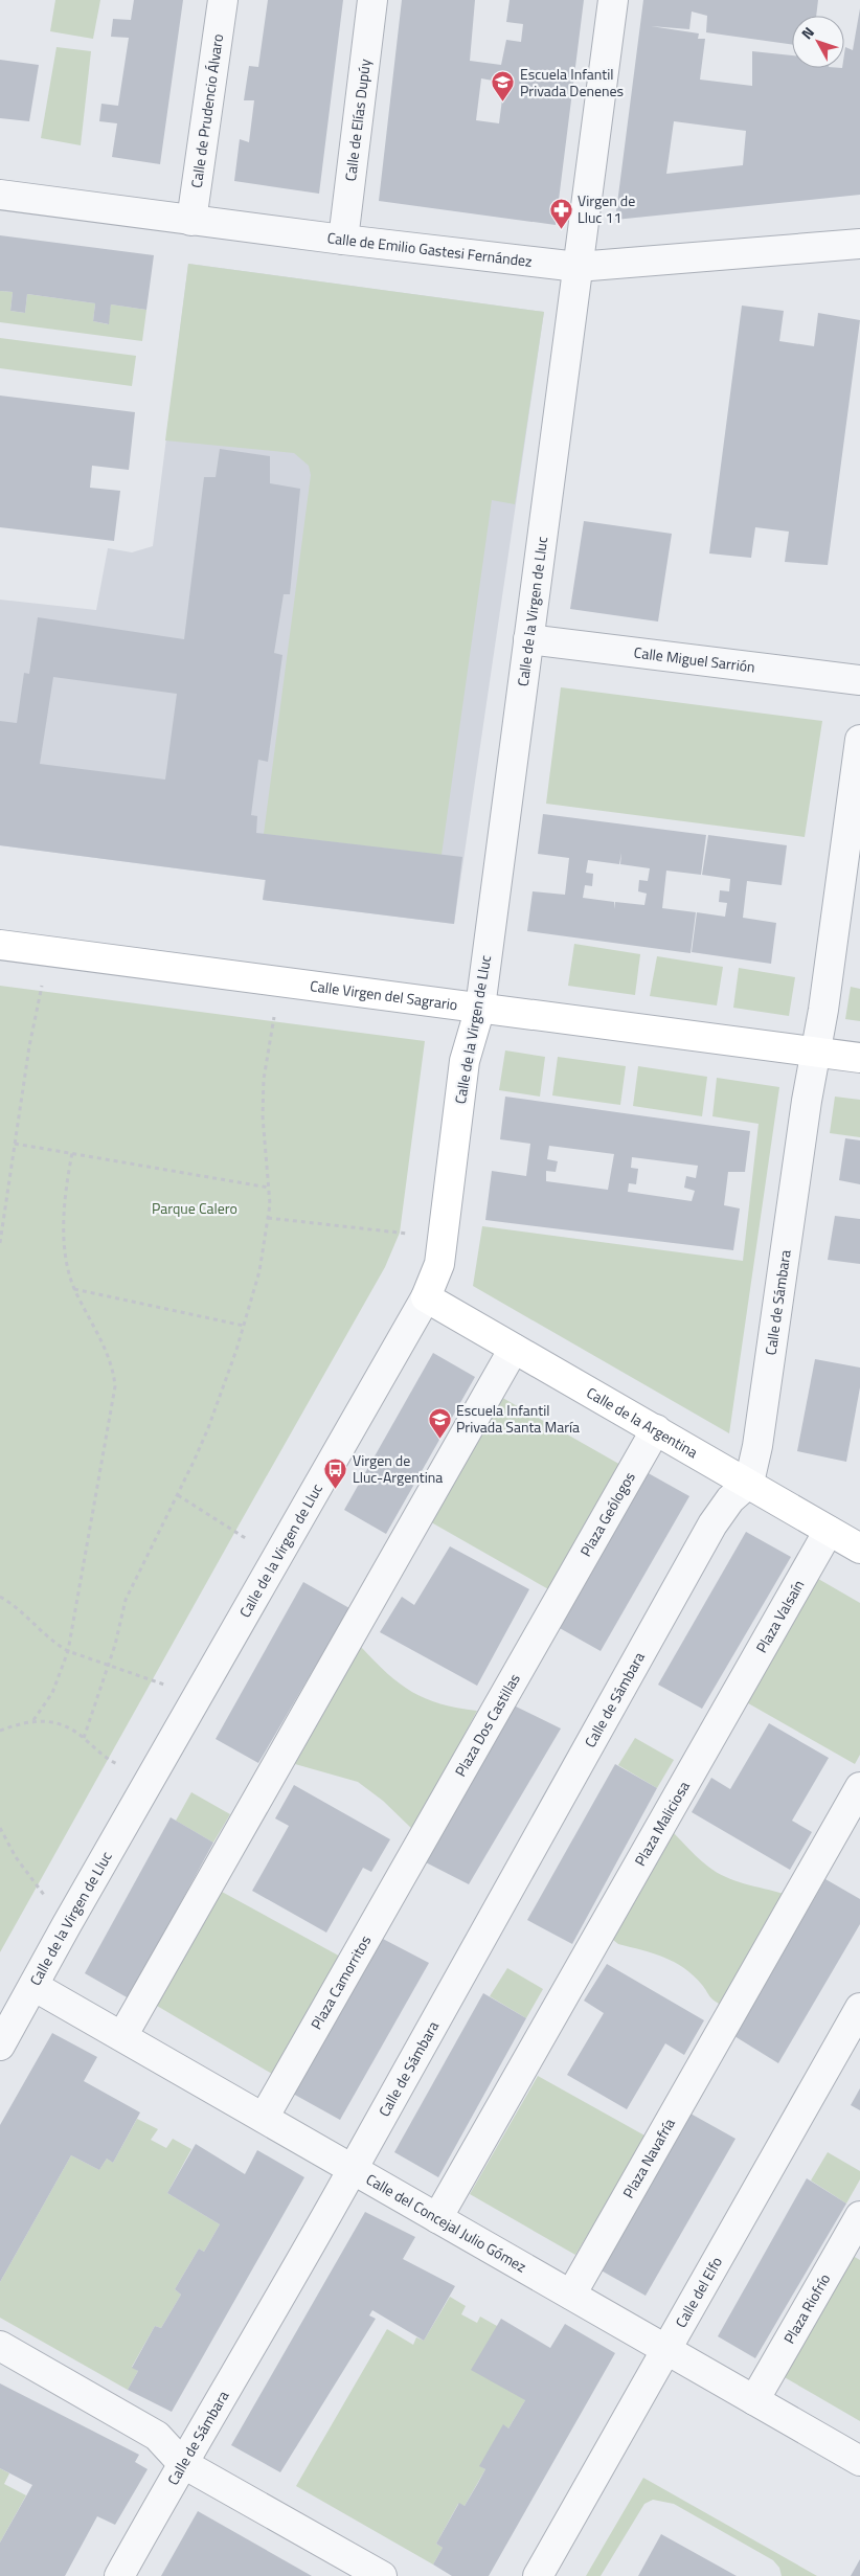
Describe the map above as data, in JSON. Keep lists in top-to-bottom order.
{
  "streets": {
    "street": [
      "Calle de Prudencio Álvaro",
      "Calle de Elías Dupúy",
      "Calle de Emilio Gastesi Fernández",
      "Calle de la Virgen de Lluc",
      "Calle Miguel Sarrión",
      "Calle Virgen del Sagrario",
      "Calle de Sámbara",
      "Calle de la Argentina",
      "Plaza Geólogos",
      "Plaza Valsaín",
      "Plaza Dos Castillas",
      "Plaza Maliciosa",
      "Plaza Camorritos",
      "Plaza Navafría",
      "Calle del Concejal Julio Gómez",
      "Calle del Elfo",
      "Plaza Riofrío"
    ]
  },
  "crossings": [
    ["Calle de Prudencio Álvaro", "Calle de Emilio Gastesi Fernández"],
    ["Calle de Elías Dupúy", "Calle de Emilio Gastesi Fernández"],
    ["Calle de Emilio Gastesi Fernández", "Calle de la Virgen de Lluc"],
    ["Calle de la Virgen de Lluc", "Calle Miguel Sarrión"],
    ["Calle de la Virgen de Lluc", "Calle Virgen del Sagrario"],
    ["Calle de la Virgen de Lluc", "Calle de la Argentina"],
    ["Calle de la Virgen de Lluc", "Calle del Concejal Julio Gómez"],
    ["Calle Virgen del Sagrario", "Calle de Sámbara"],
    ["Calle de Sámbara", "Calle de la Argentina"],
    ["Calle de Sámbara", "Calle del Concejal Julio Gómez"],
    ["Calle de la Argentina", "Plaza Geólogos"],
    ["Calle de la Argentina", "Plaza Valsaín"],
    ["Plaza Geólogos", "Plaza Dos Castillas"],
    ["Plaza Valsaín", "Plaza Maliciosa"],
    ["Plaza Dos Castillas", "Plaza Camorritos"],
    ["Plaza Maliciosa", "Calle del Concejal Julio Gómez"],
    ["Plaza Camorritos", "Calle del Concejal Julio Gómez"],
    ["Plaza Navafría", "Calle del Concejal Julio Gómez"],
    ["Calle del Concejal Julio Gómez", "Calle del Elfo"],
    ["Calle del Concejal Julio Gómez", "Plaza Riofrío"]
  ],
  "parks": ["Parque Calero"],
  "places": {
    "school or university": ["Escuela Infantil Privada Denenes", "Escuela Infantil Privada Santa María"],
    "pharmacy": ["Virgen de Lluc 11"],
    "bus stop": ["Virgen de Lluc-Argentina"]
  },
  "north": "top left"
}
